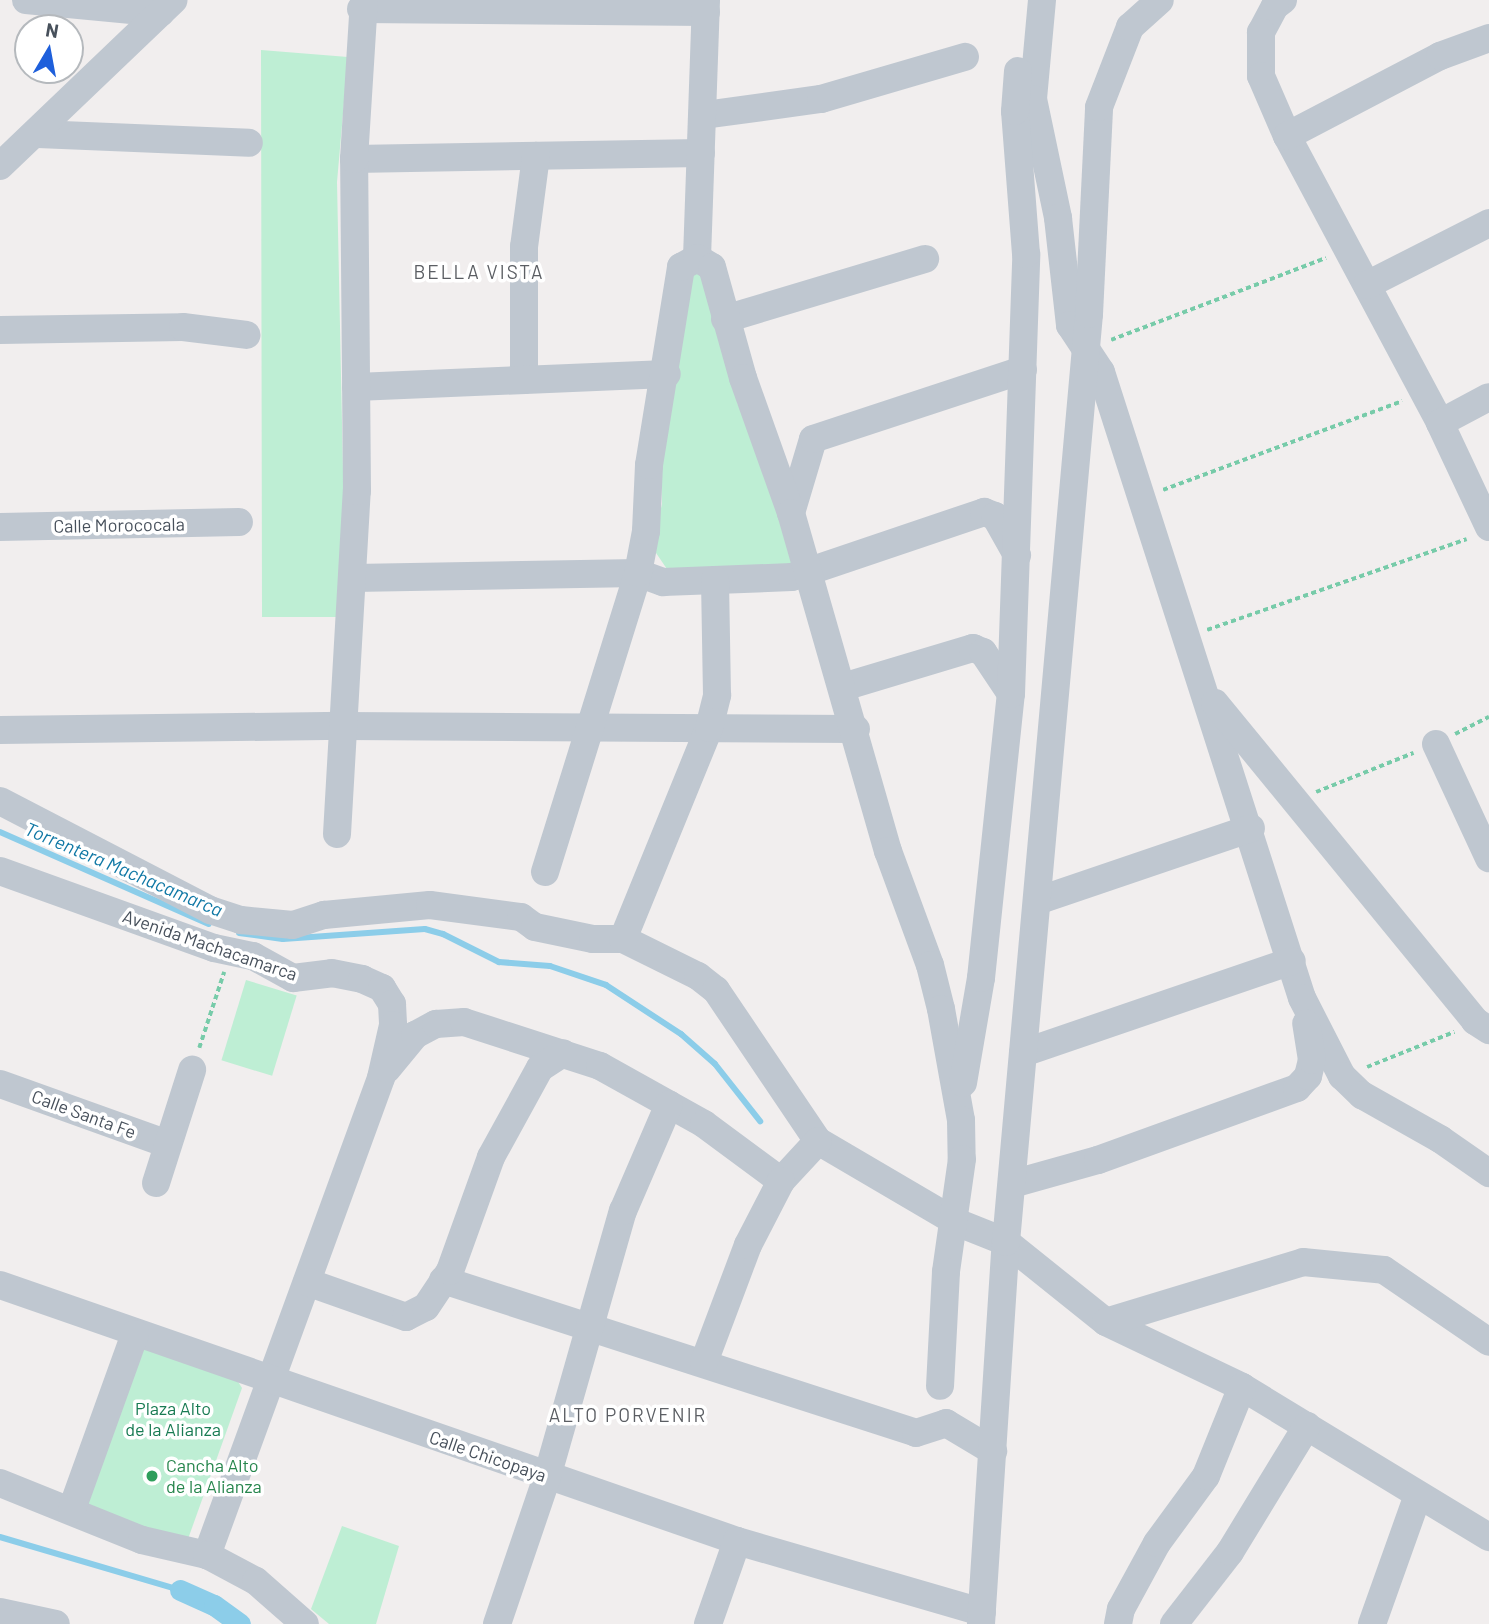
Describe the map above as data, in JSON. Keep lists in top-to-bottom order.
{
  "streets": {
    "street": [
      "Calle Morococala",
      "Avenida Machacamarca",
      "Calle Santa Fe",
      "Calle Chicopaya"
    ]
  },
  "districts": ["BELLA VISTA", "ALTO PORVENIR"],
  "water": ["Torrentera Machacamarca"],
  "parks": ["Plaza Alto de la Alianza"],
  "places": ["Cancha Alto de la Alianza"],
  "north": "top"
}
